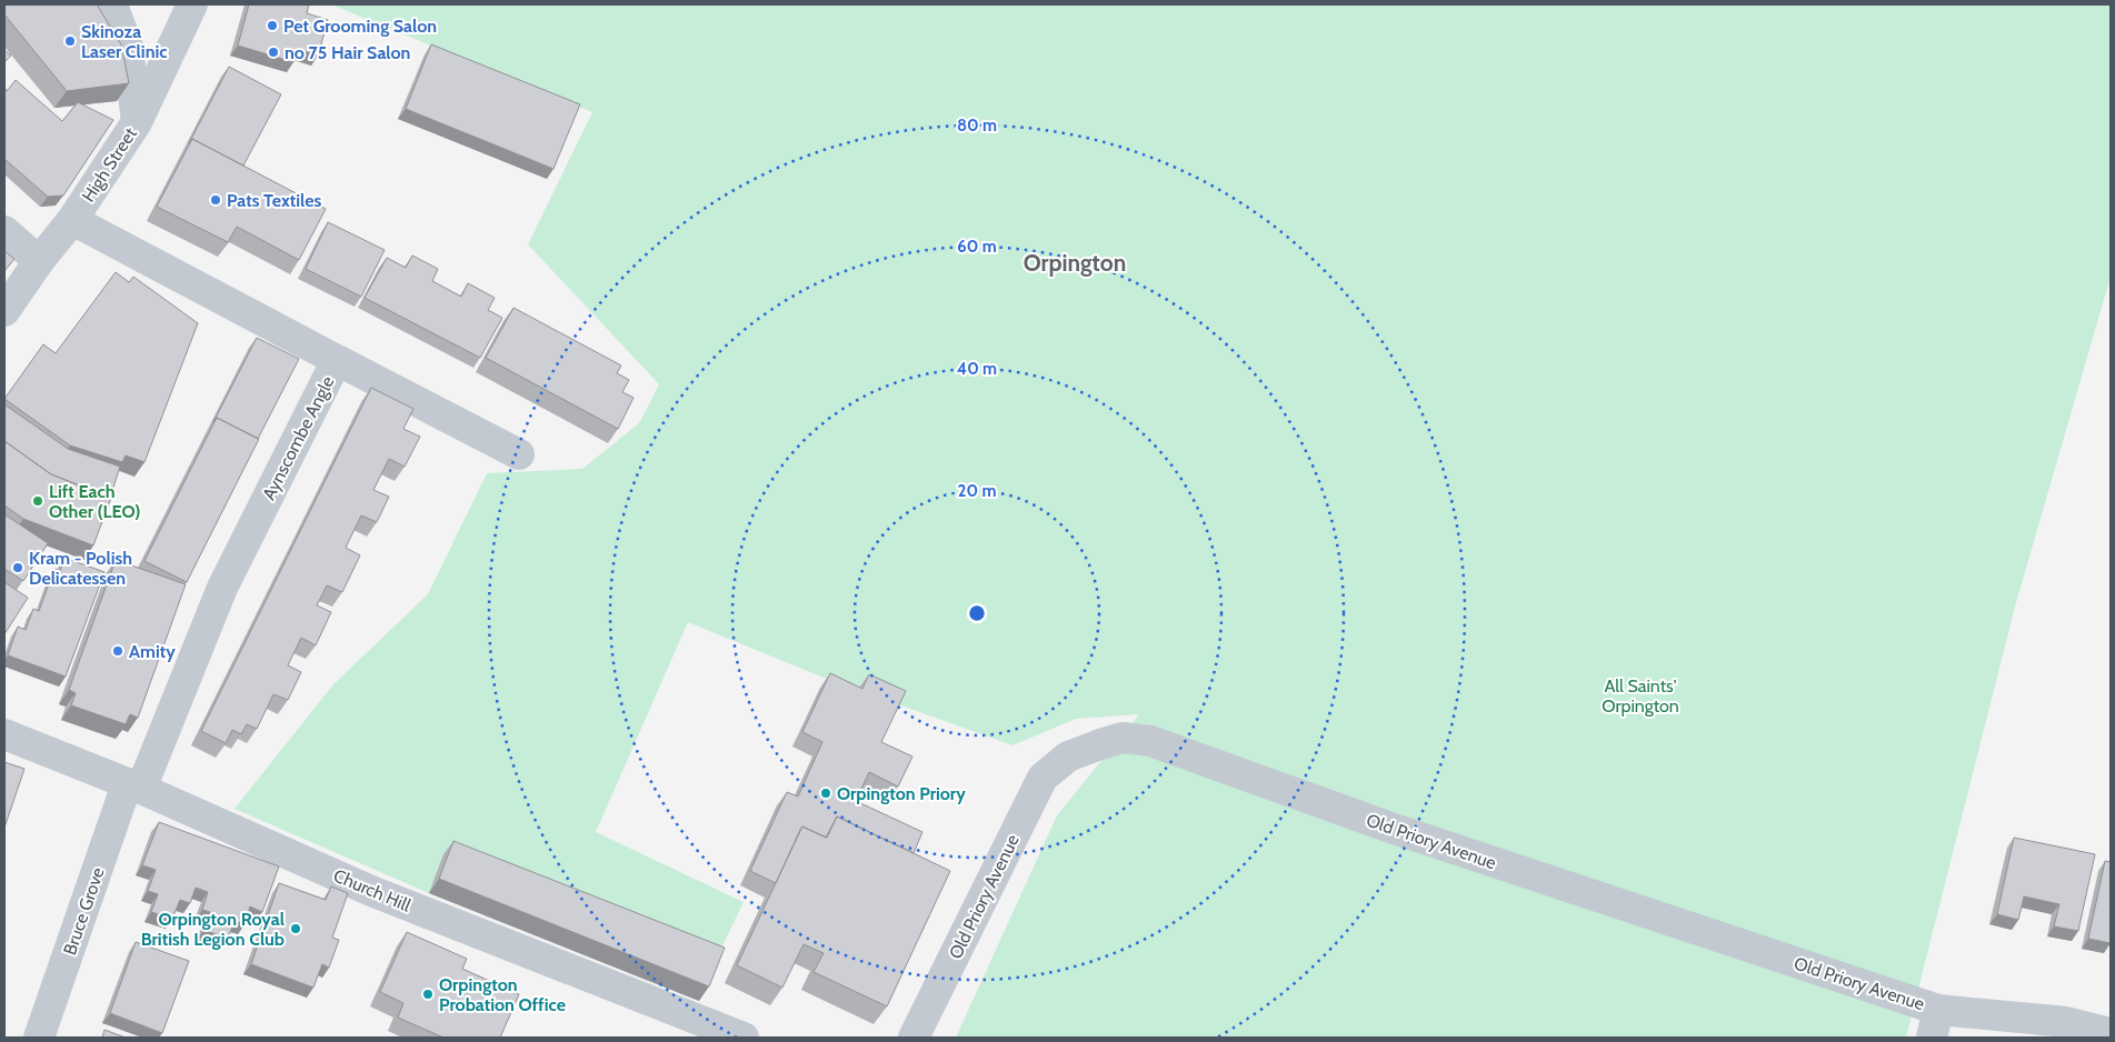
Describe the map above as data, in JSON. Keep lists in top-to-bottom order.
{
  "streets": {
    "street": [
      "High Street",
      "Aynscombe Angle",
      "Old Priory Avenue",
      "Church Hill",
      "Bruce Grove"
    ]
  },
  "crossings": [
    ["High Street", "Aynscombe Angle"],
    ["Aynscombe Angle", "Church Hill"],
    ["Aynscombe Angle", "Bruce Grove"],
    ["Church Hill", "Bruce Grove"]
  ],
  "districts": ["Orpington"],
  "parks": ["All Saints' Orpington"],
  "places": [
    "Pet Grooming Salon",
    "Skinoza Laser Clinic",
    "no 75 Hair Salon",
    "Pats Textiles",
    "Lift Each Other (LEO)",
    "Kram - Polish Delicatessen",
    "Amity",
    "Orpington Priory",
    "Orpington Royal British Legion Club",
    "Orpington Probation Office"
  ],
  "rings": [
    "80 m",
    "60 m",
    "40 m",
    "20 m"
  ]
}
